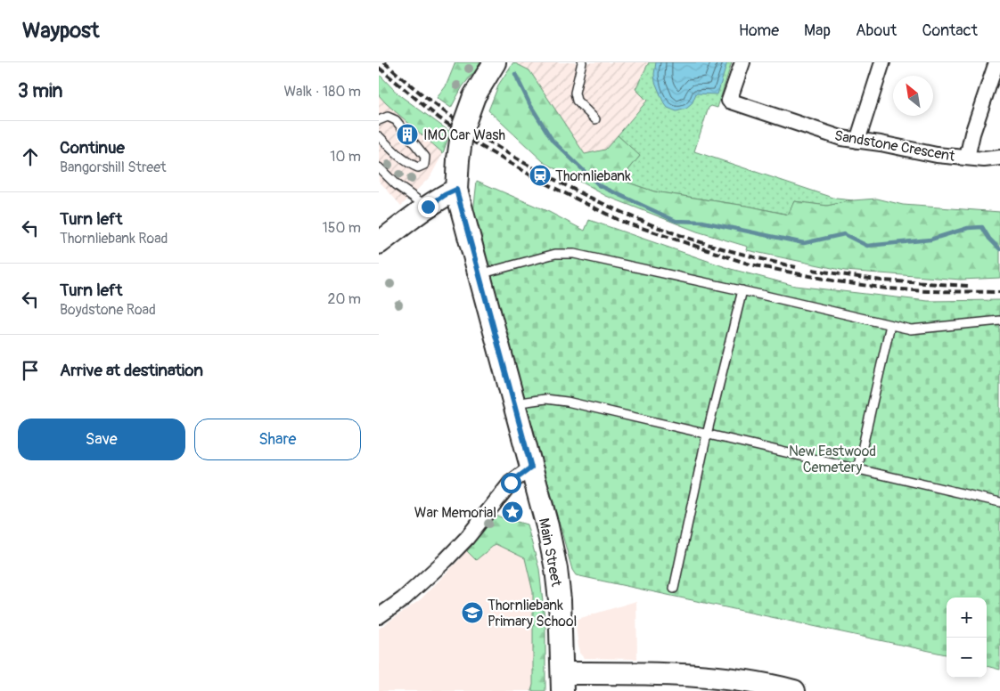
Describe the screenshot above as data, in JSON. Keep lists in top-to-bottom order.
{
  "streets": {
    "main road": ["Main Street"],
    "street": ["Sandstone Crescent"]
  },
  "parks": ["New Eastwood Cemetery"],
  "places": {
    "building": ["IMO Car Wash"],
    "station": ["Thornliebank"],
    "place": ["War Memorial"],
    "school or university": ["Thornliebank Primary School"]
  },
  "north": "top left",
  "page": {
    "header": "Waypost",
    "nav": [
      "Home",
      "Map",
      "About",
      "Contact"
    ],
    "heading": ["3 min", "Walk · 180 m"],
    "list": [
      ["Continue", "Bangorshill Street", "10 m"],
      ["Turn left", "Thornliebank Road", "150 m"],
      ["Turn left", "Boydstone Road", "20 m"],
      "Arrive at destination"
    ],
    "buttons": ["Save", "Share"],
    "map_buttons": ["+", "−"]
  }
}
